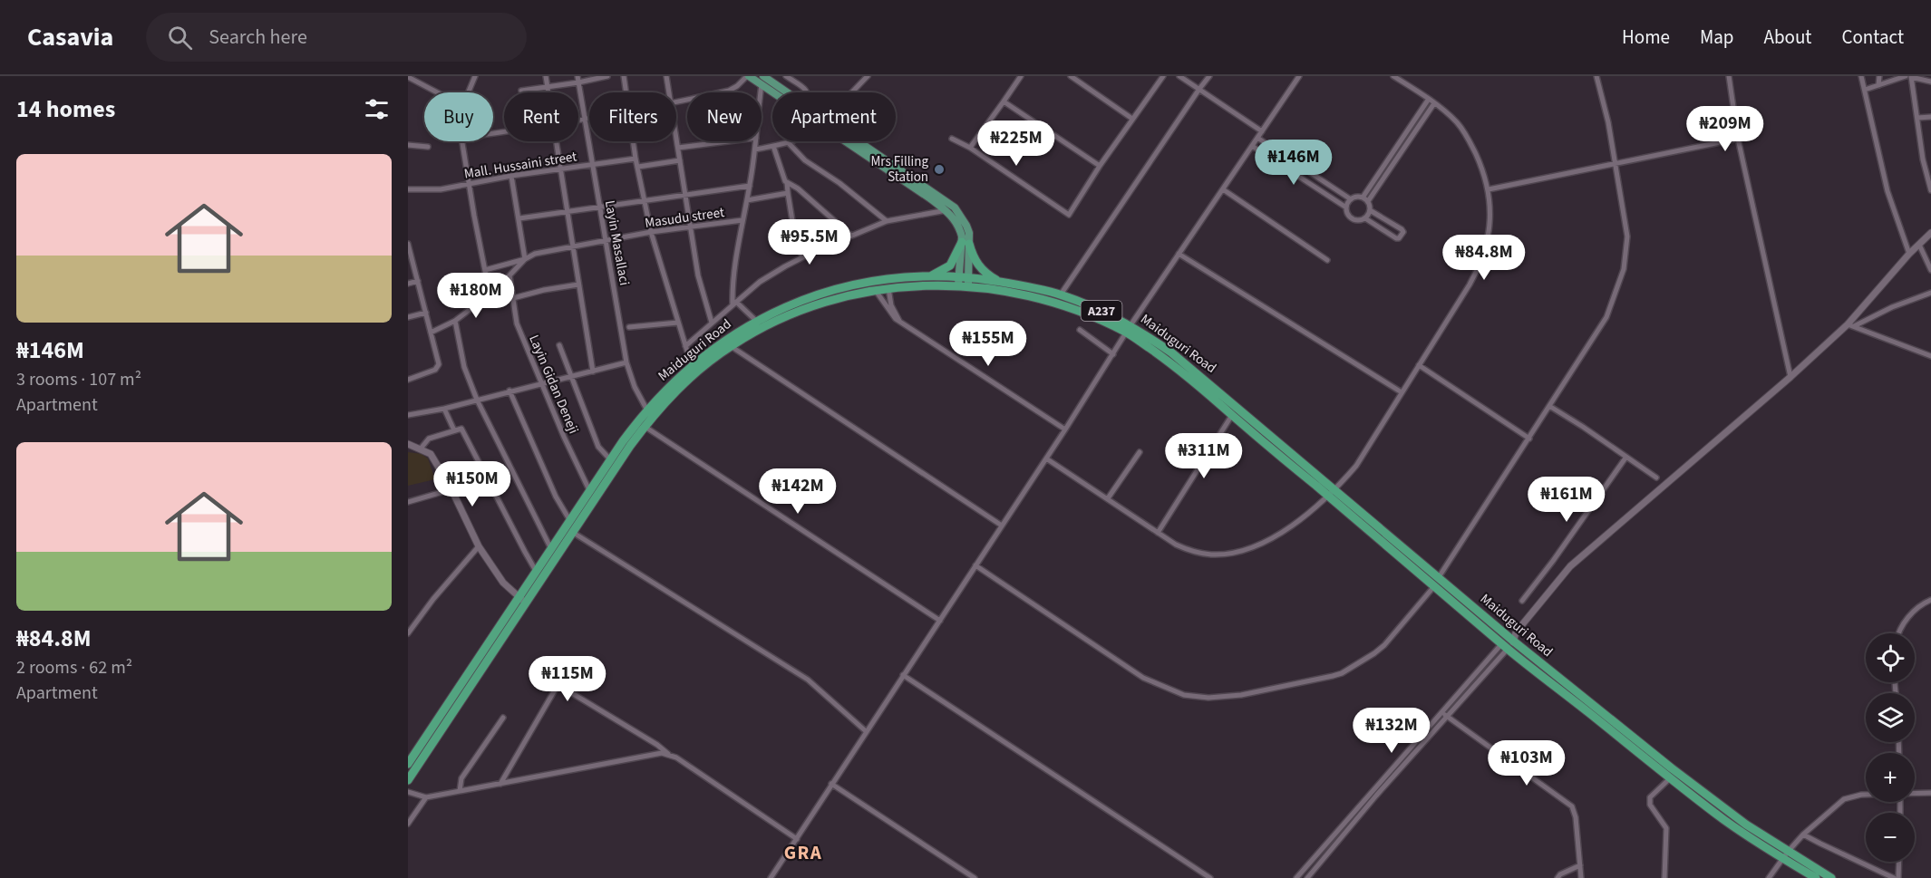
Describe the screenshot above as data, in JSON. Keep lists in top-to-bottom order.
{
  "streets": {
    "highway": ["A237", "Maiduguri Road"],
    "street": [
      "Mall. Hussaini street",
      "Masudu street",
      "Layin Masallaci",
      "Layin Gidan Deneji"
    ]
  },
  "crossings": [
    ["Mall. Hussaini street", "Layin Masallaci"],
    ["Masudu street", "Layin Masallaci"],
    ["Masudu street", "Layin Gidan Deneji"],
    ["Layin Masallaci", "Maiduguri Road"],
    ["Maiduguri Road", "Layin Gidan Deneji"]
  ],
  "districts": ["GRA"],
  "places": ["Mrs Filling Station"],
  "page": {
    "header": "Casavia",
    "search": "Search here",
    "nav": [
      "Home",
      "Map",
      "About",
      "Contact"
    ],
    "heading": "14 homes",
    "chip": [
      "Buy",
      "Rent",
      "Filters",
      "New",
      "Apartment"
    ],
    "price": [
      "₦209M",
      "₦225M",
      "₦146M",
      "₦95.5M",
      "₦84.8M",
      "₦180M",
      "₦155M",
      "₦311M",
      "₦150M",
      "₦142M",
      "₦161M",
      "₦115M",
      "₦132M",
      "₦103M"
    ],
    "list": [
      {
        "name": "₦146M",
        "note": "3 rooms · 107 m² · Apartment"
      },
      {
        "name": "₦84.8M",
        "note": "2 rooms · 62 m² · Apartment"
      }
    ],
    "map_buttons": ["+", "−"]
  }
}
